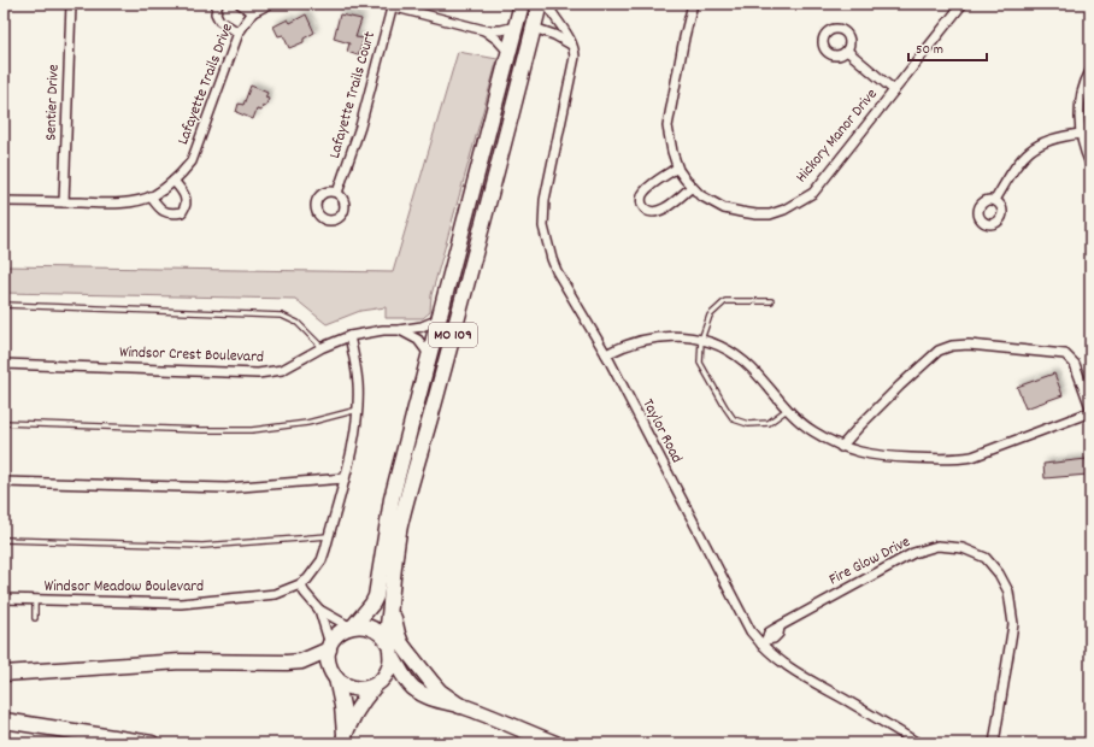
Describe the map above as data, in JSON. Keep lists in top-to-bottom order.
{
  "streets": {
    "main road": ["MO 109"],
    "street": [
      "Lafayette Trails Drive",
      "Lafayette Trails Court",
      "Sentier Drive",
      "Hickory Manor Drive",
      "Windsor Crest Boulevard",
      "Taylor Road",
      "Fire Glow Drive",
      "Windsor Meadow Boulevard"
    ]
  },
  "crossings": [
    ["Lafayette Trails Drive", "Sentier Drive"],
    ["MO 109", "Windsor Crest Boulevard"],
    ["Windsor Crest Boulevard", "Windsor Meadow Boulevard"],
    ["Taylor Road", "Fire Glow Drive"]
  ],
  "scale_bar": "50 m"
}
